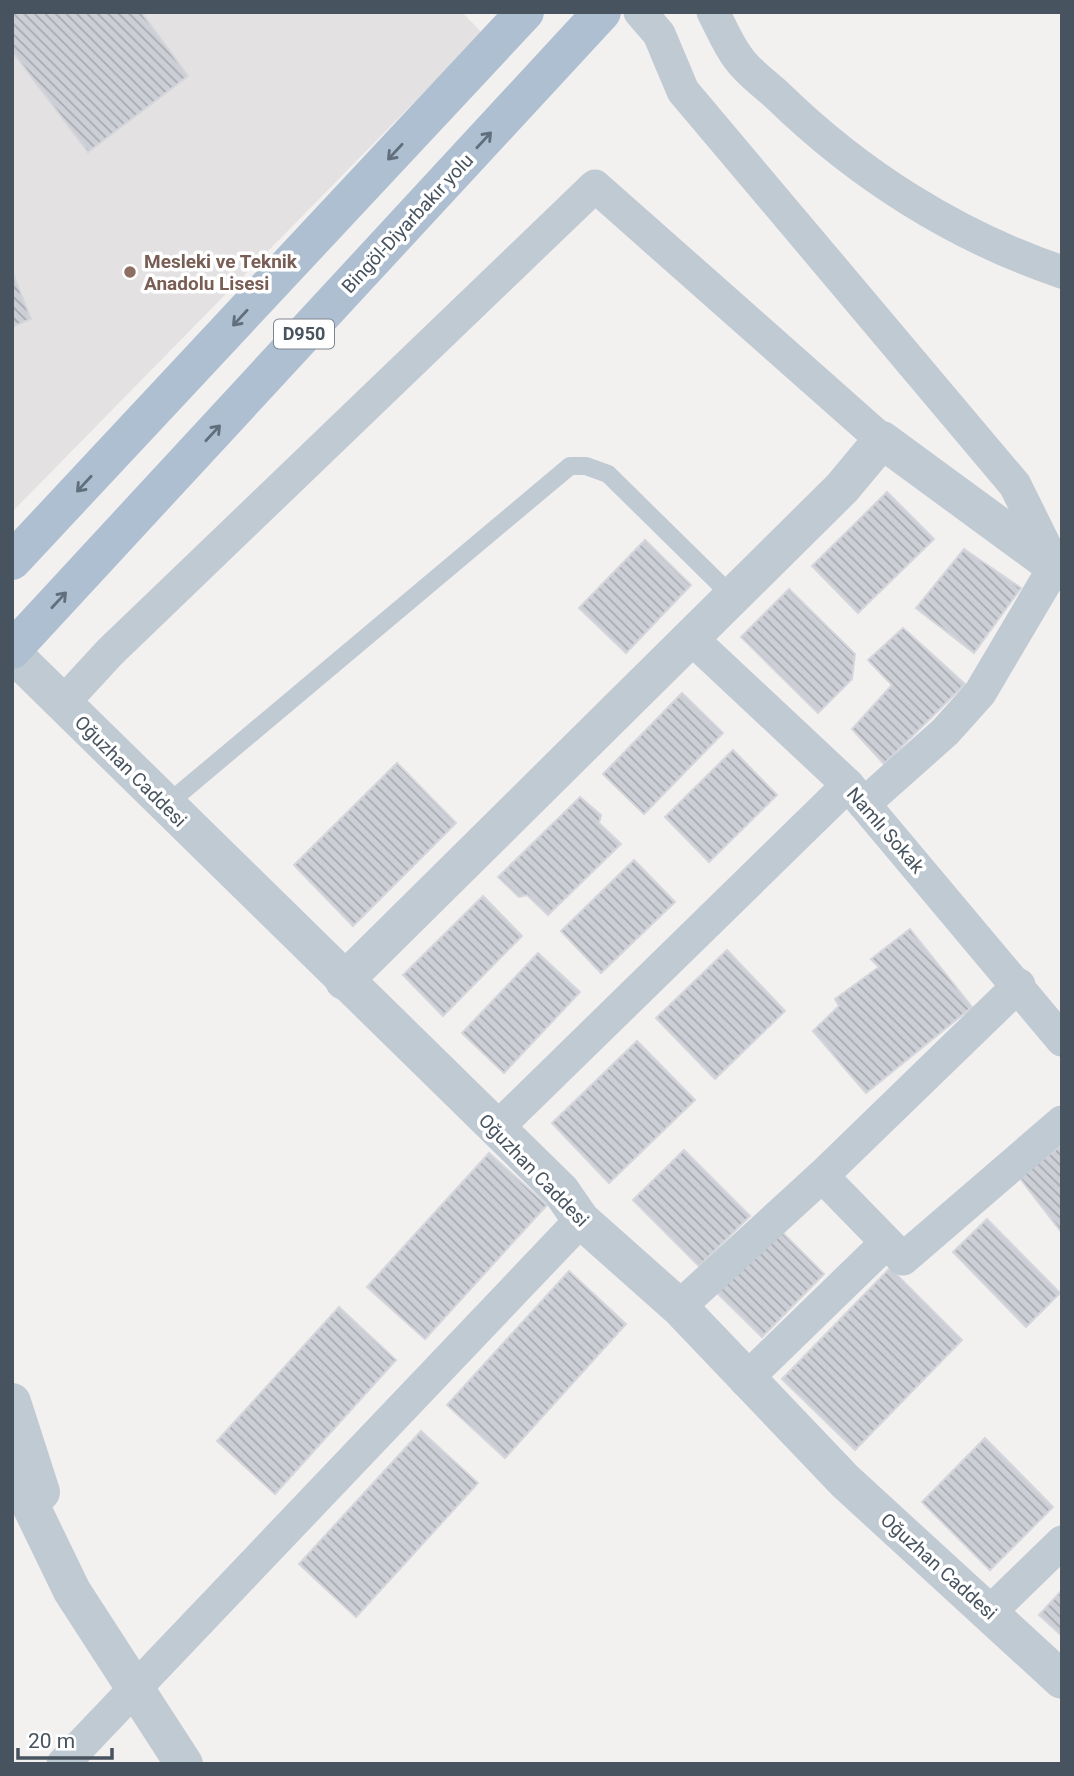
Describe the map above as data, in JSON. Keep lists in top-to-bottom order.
{
  "streets": {
    "main road": ["Bingöl-Diyarbakır yolu", "D950"],
    "street": ["Oğuzhan Caddesi", "Namlı Sokak"]
  },
  "crossings": [
    ["Bingöl-Diyarbakır yolu", "Oğuzhan Caddesi"]
  ],
  "places": ["Mesleki ve Teknik Anadolu Lisesi"],
  "scale_bar": "20 m"
}
